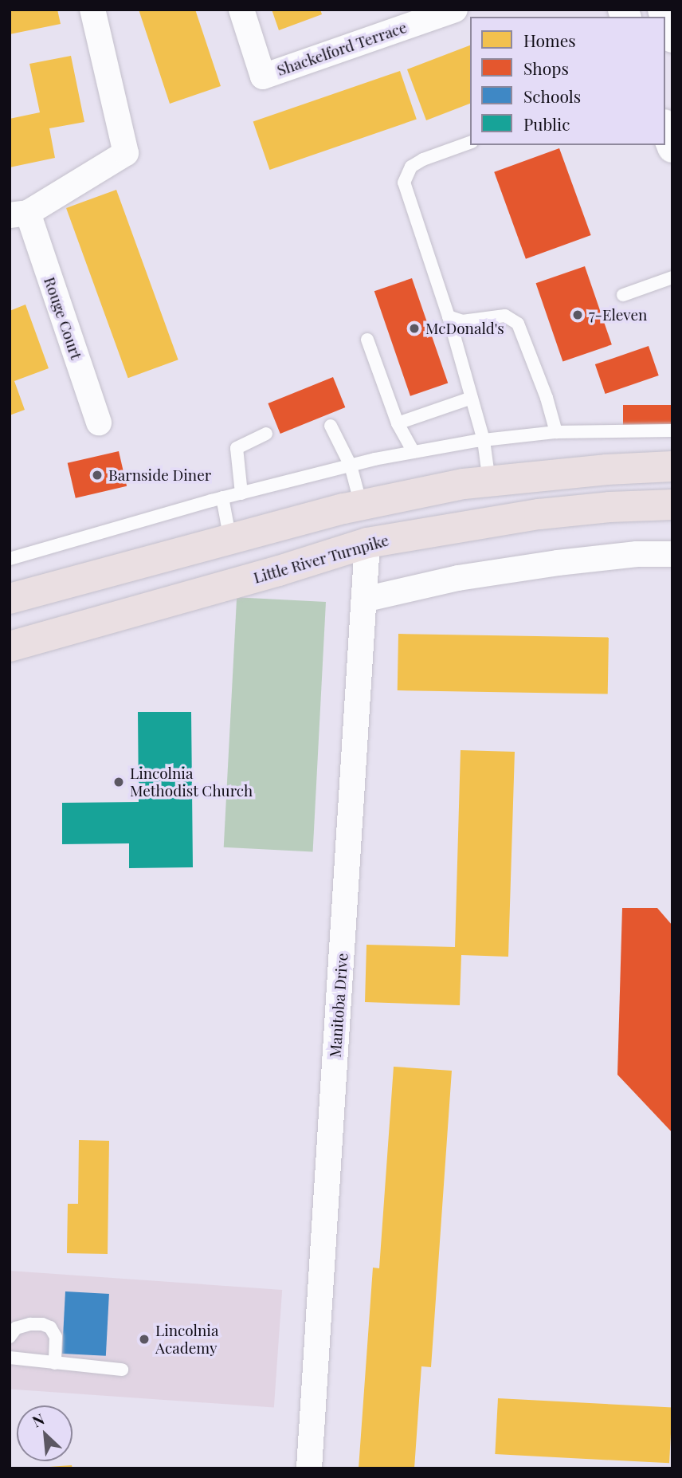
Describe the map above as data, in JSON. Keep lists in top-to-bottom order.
{
  "streets": {
    "main road": ["Little River Turnpike"],
    "street": ["Shackelford Terrace", "Rouge Court", "Manitoba Drive"]
  },
  "crossings": [
    ["Little River Turnpike", "Manitoba Drive"]
  ],
  "places": [
    "7-Eleven",
    "McDonald's",
    "Barnside Diner",
    "Lincolnia Methodist Church",
    "Lincolnia Academy"
  ],
  "legend": [
    "Homes",
    "Shops",
    "Schools",
    "Public"
  ],
  "north": "top left"
}
